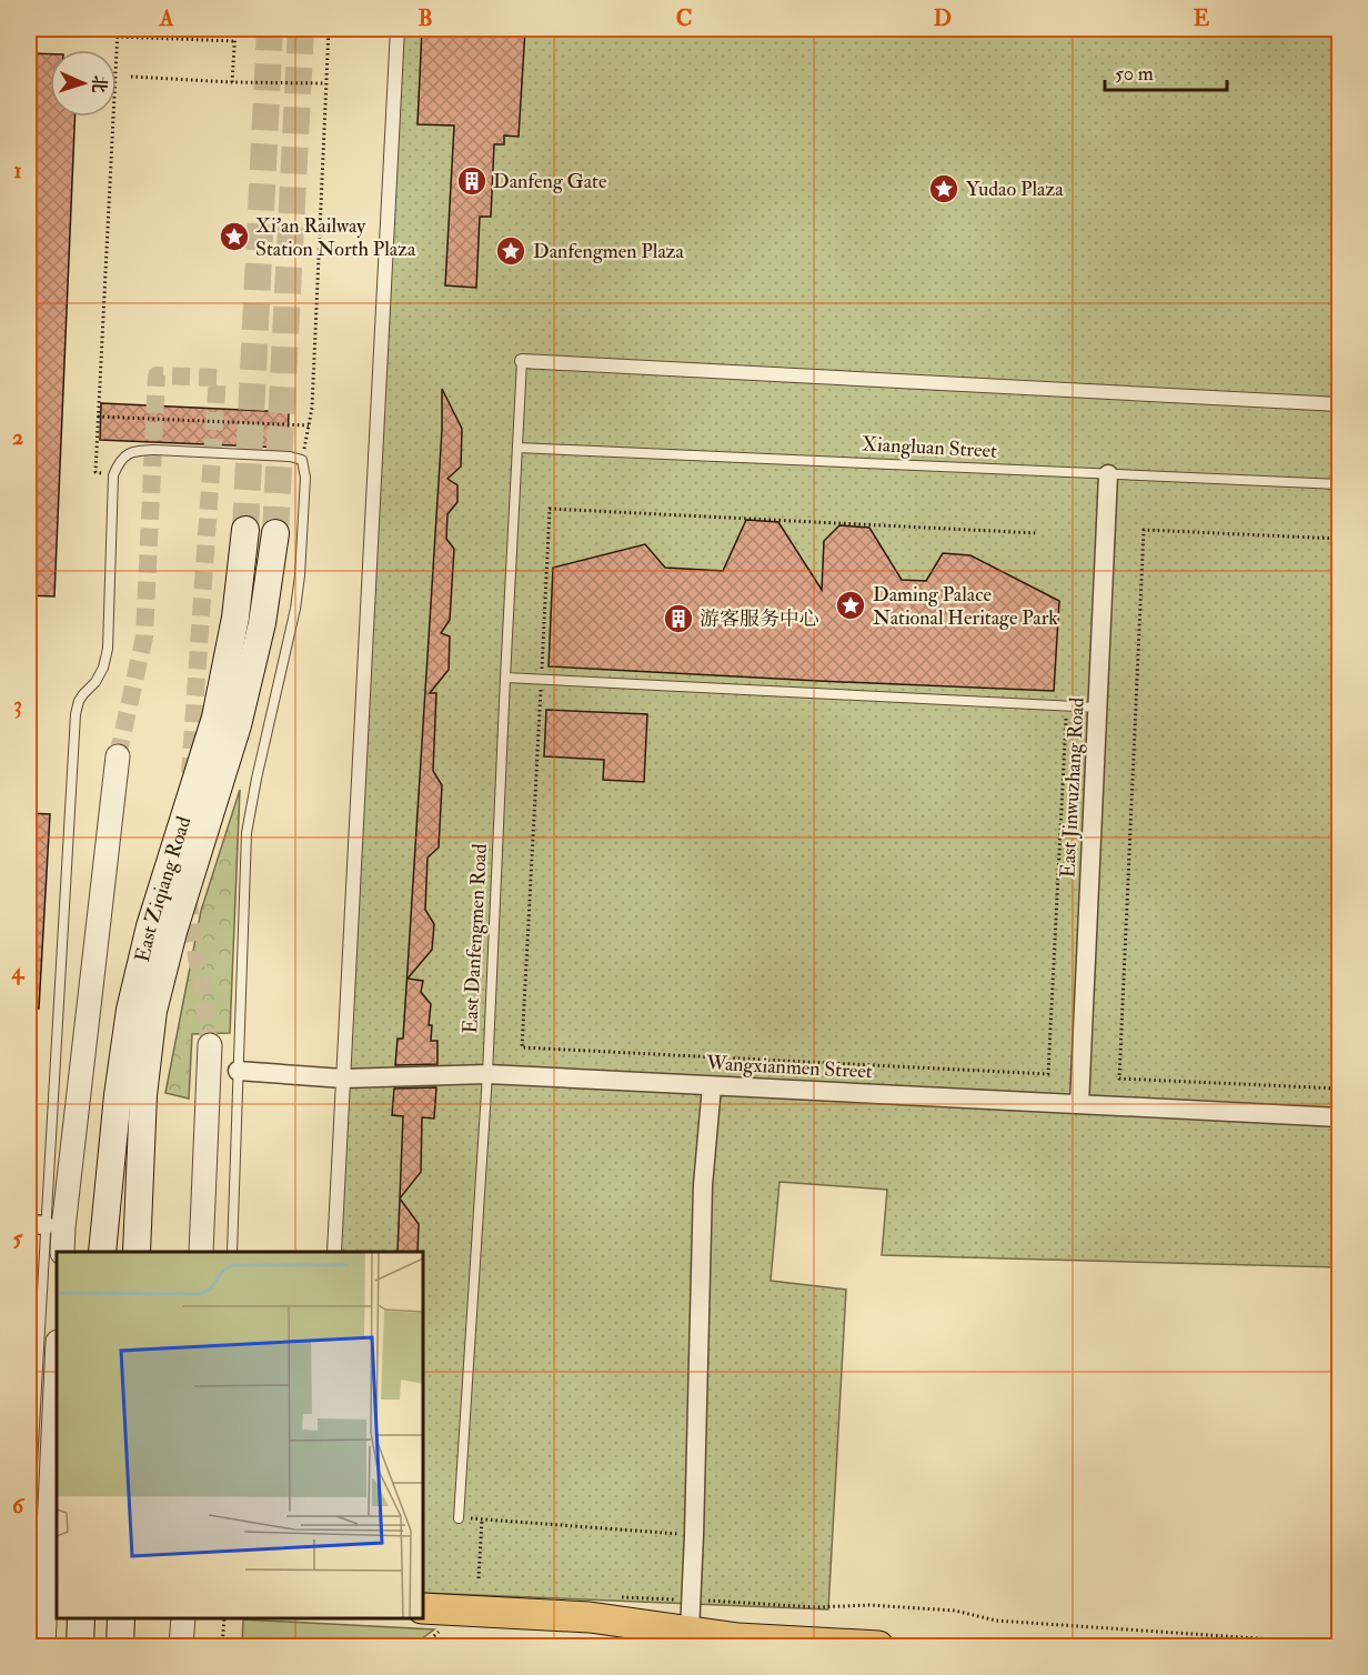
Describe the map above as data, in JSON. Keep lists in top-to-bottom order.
{
  "streets": {
    "main road": ["East Ziqiang Road"],
    "street": ["East Jinwuzhang Road", "Wangxianmen Street"],
    "lane": ["Xiangluan Street", "East Danfengmen Road"]
  },
  "crossings": [
    ["Xiangluan Street", "East Jinwuzhang Road"],
    ["Xiangluan Street", "East Danfengmen Road"],
    ["East Jinwuzhang Road", "Wangxianmen Street"],
    ["East Danfengmen Road", "Wangxianmen Street"]
  ],
  "places": {
    "building": ["Danfeng Gate", "游客服务中心"],
    "place": [
      "Yudao Plaza",
      "Xi'an Railway Station North Plaza",
      "Danfengmen Plaza",
      "Daming Palace National Heritage Park"
    ]
  },
  "scale_bar": "50 m",
  "north": "right",
  "grid": {
    "columns": [
      "A",
      "B",
      "C",
      "D",
      "E"
    ],
    "rows": [
      "1",
      "2",
      "3",
      "4",
      "5",
      "6"
    ]
  }
}
